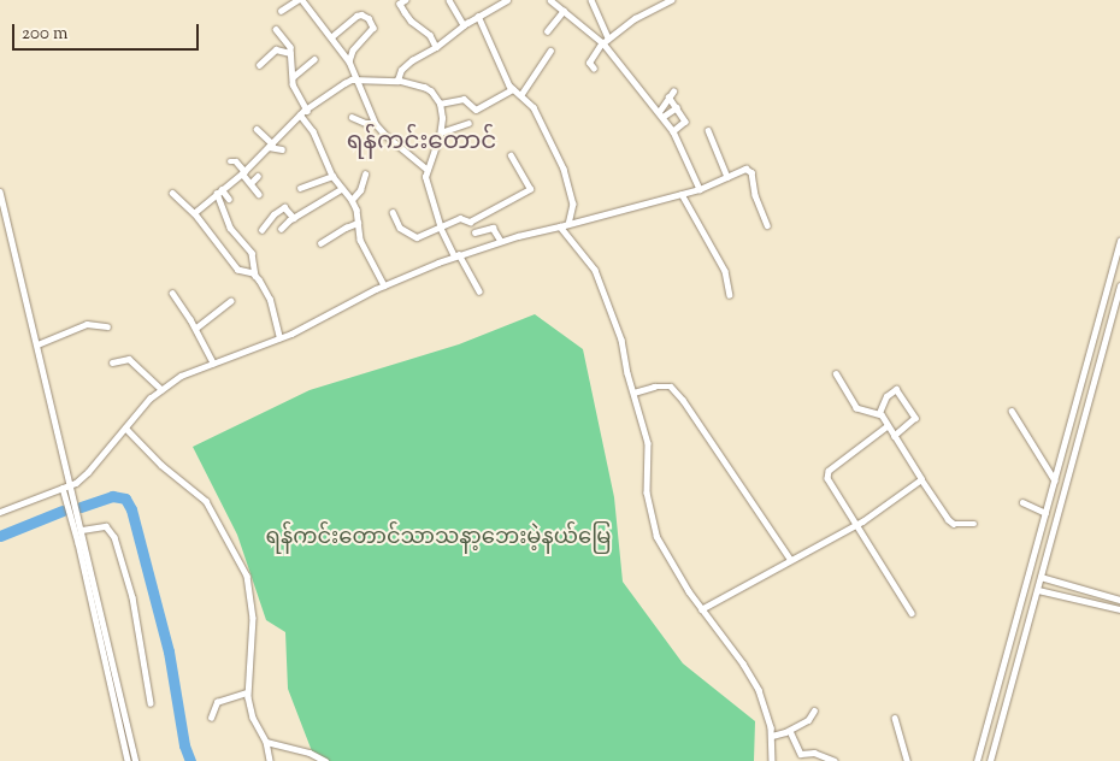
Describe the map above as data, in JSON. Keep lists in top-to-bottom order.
{
  "districts": ["ရန်ကင်းတောင်"],
  "parks": ["ရန်ကင်းတောင်သာသနာ့ဘေးမဲ့နယ်မြေ"],
  "scale_bar": "200 m"
}
